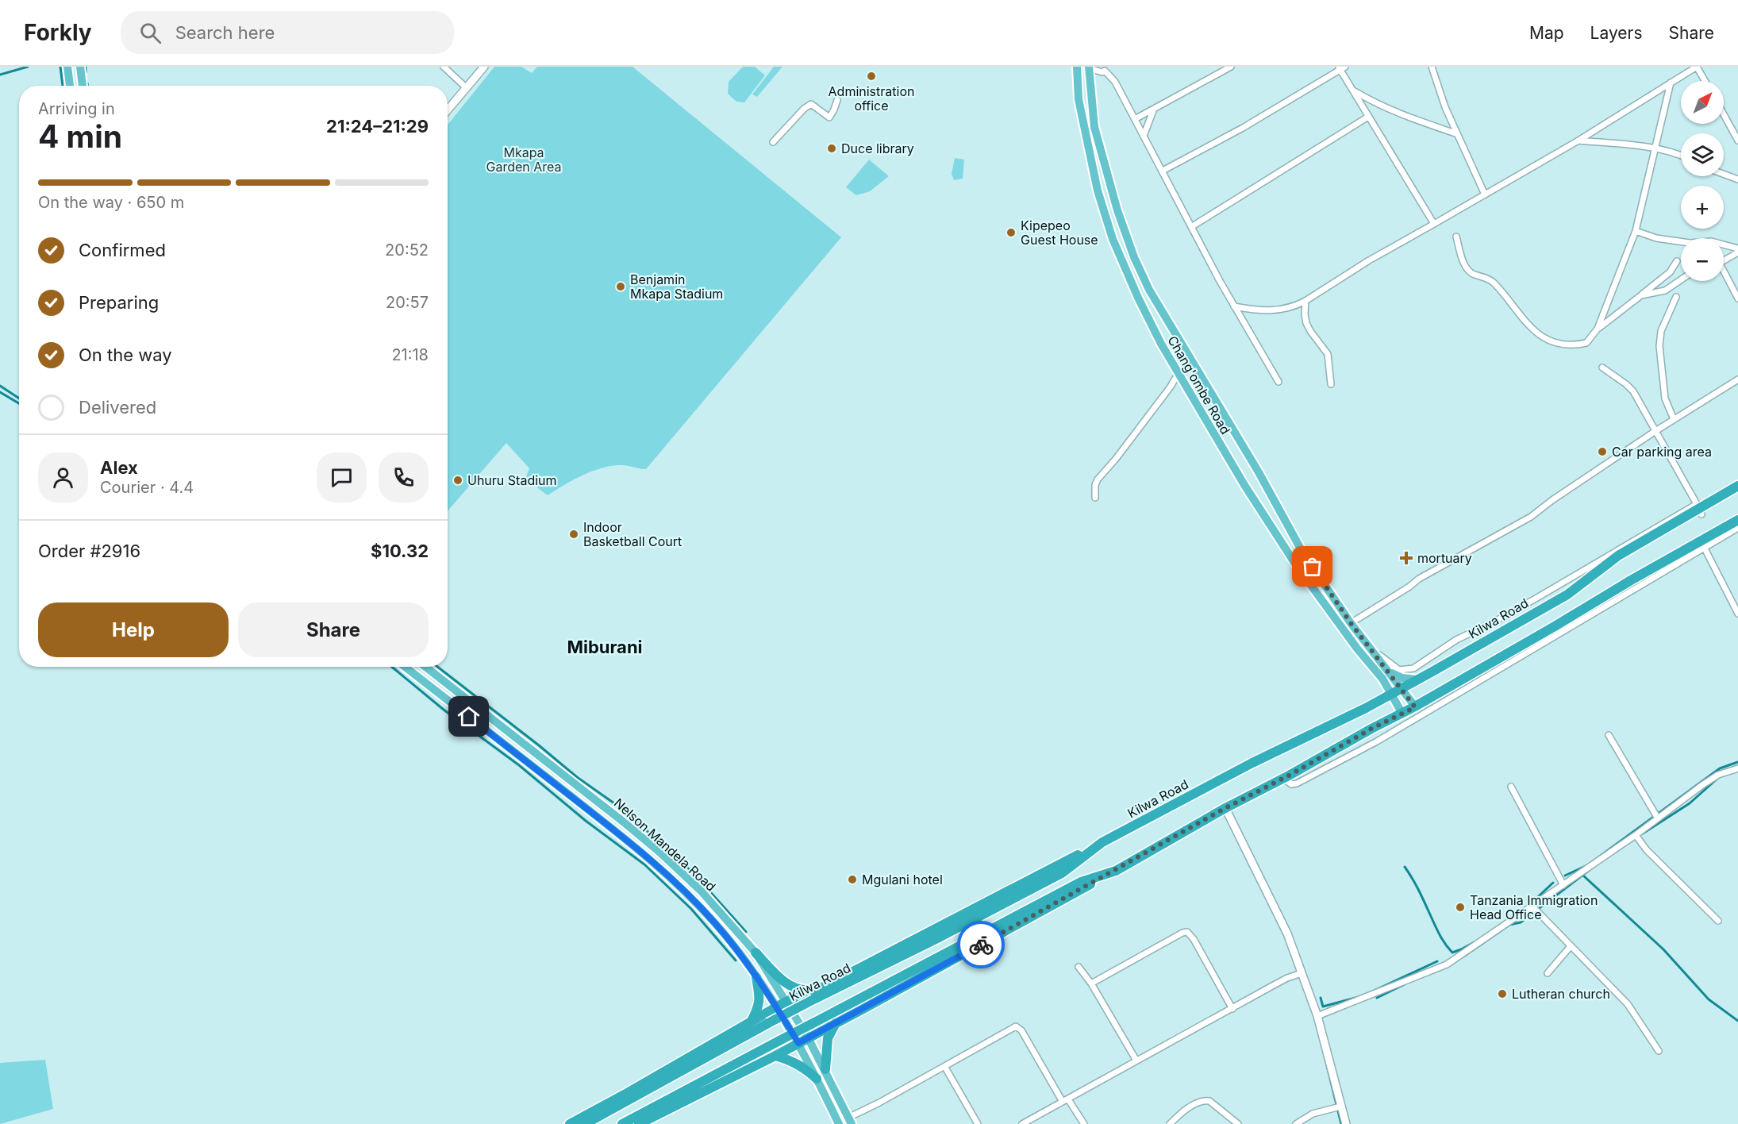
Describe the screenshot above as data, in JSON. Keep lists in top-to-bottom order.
{
  "streets": {
    "highway": ["Kilwa Road"],
    "main road": ["Chang'ombe Road", "Nelson Mandela Road"]
  },
  "crossings": [
    ["Chang'ombe Road", "Kilwa Road"]
  ],
  "districts": ["Miburani"],
  "parks": ["Mkapa Garden Area"],
  "places": {
    "other": [
      "Administration office",
      "Duce library",
      "Kipepeo Guest House",
      "Benjamin Mkapa Stadium",
      "Car parking area",
      "Uhuru Stadium",
      "Indoor Basketball Court",
      "Mgulani hotel",
      "Tanzania Immigration Head Office",
      "Lutheran church"
    ],
    "health": ["mortuary"]
  },
  "north": "top right",
  "page": {
    "header": "Forkly",
    "search": "Search here",
    "nav": ["Map", "Layers", "Share"],
    "map_buttons": ["+", "−"],
    "heading": ["4 min", "Arriving in", "21:24–21:29"],
    "panel": [
      "Alex",
      "Courier · 4.4",
      "Order #2916",
      "$10.32"
    ],
    "bar": "On the way · 650 m",
    "list": [
      ["Confirmed", "20:52"],
      ["Preparing", "20:57"],
      ["On the way", "21:18"],
      "Delivered"
    ],
    "buttons": ["Help", "Share"]
  }
}
